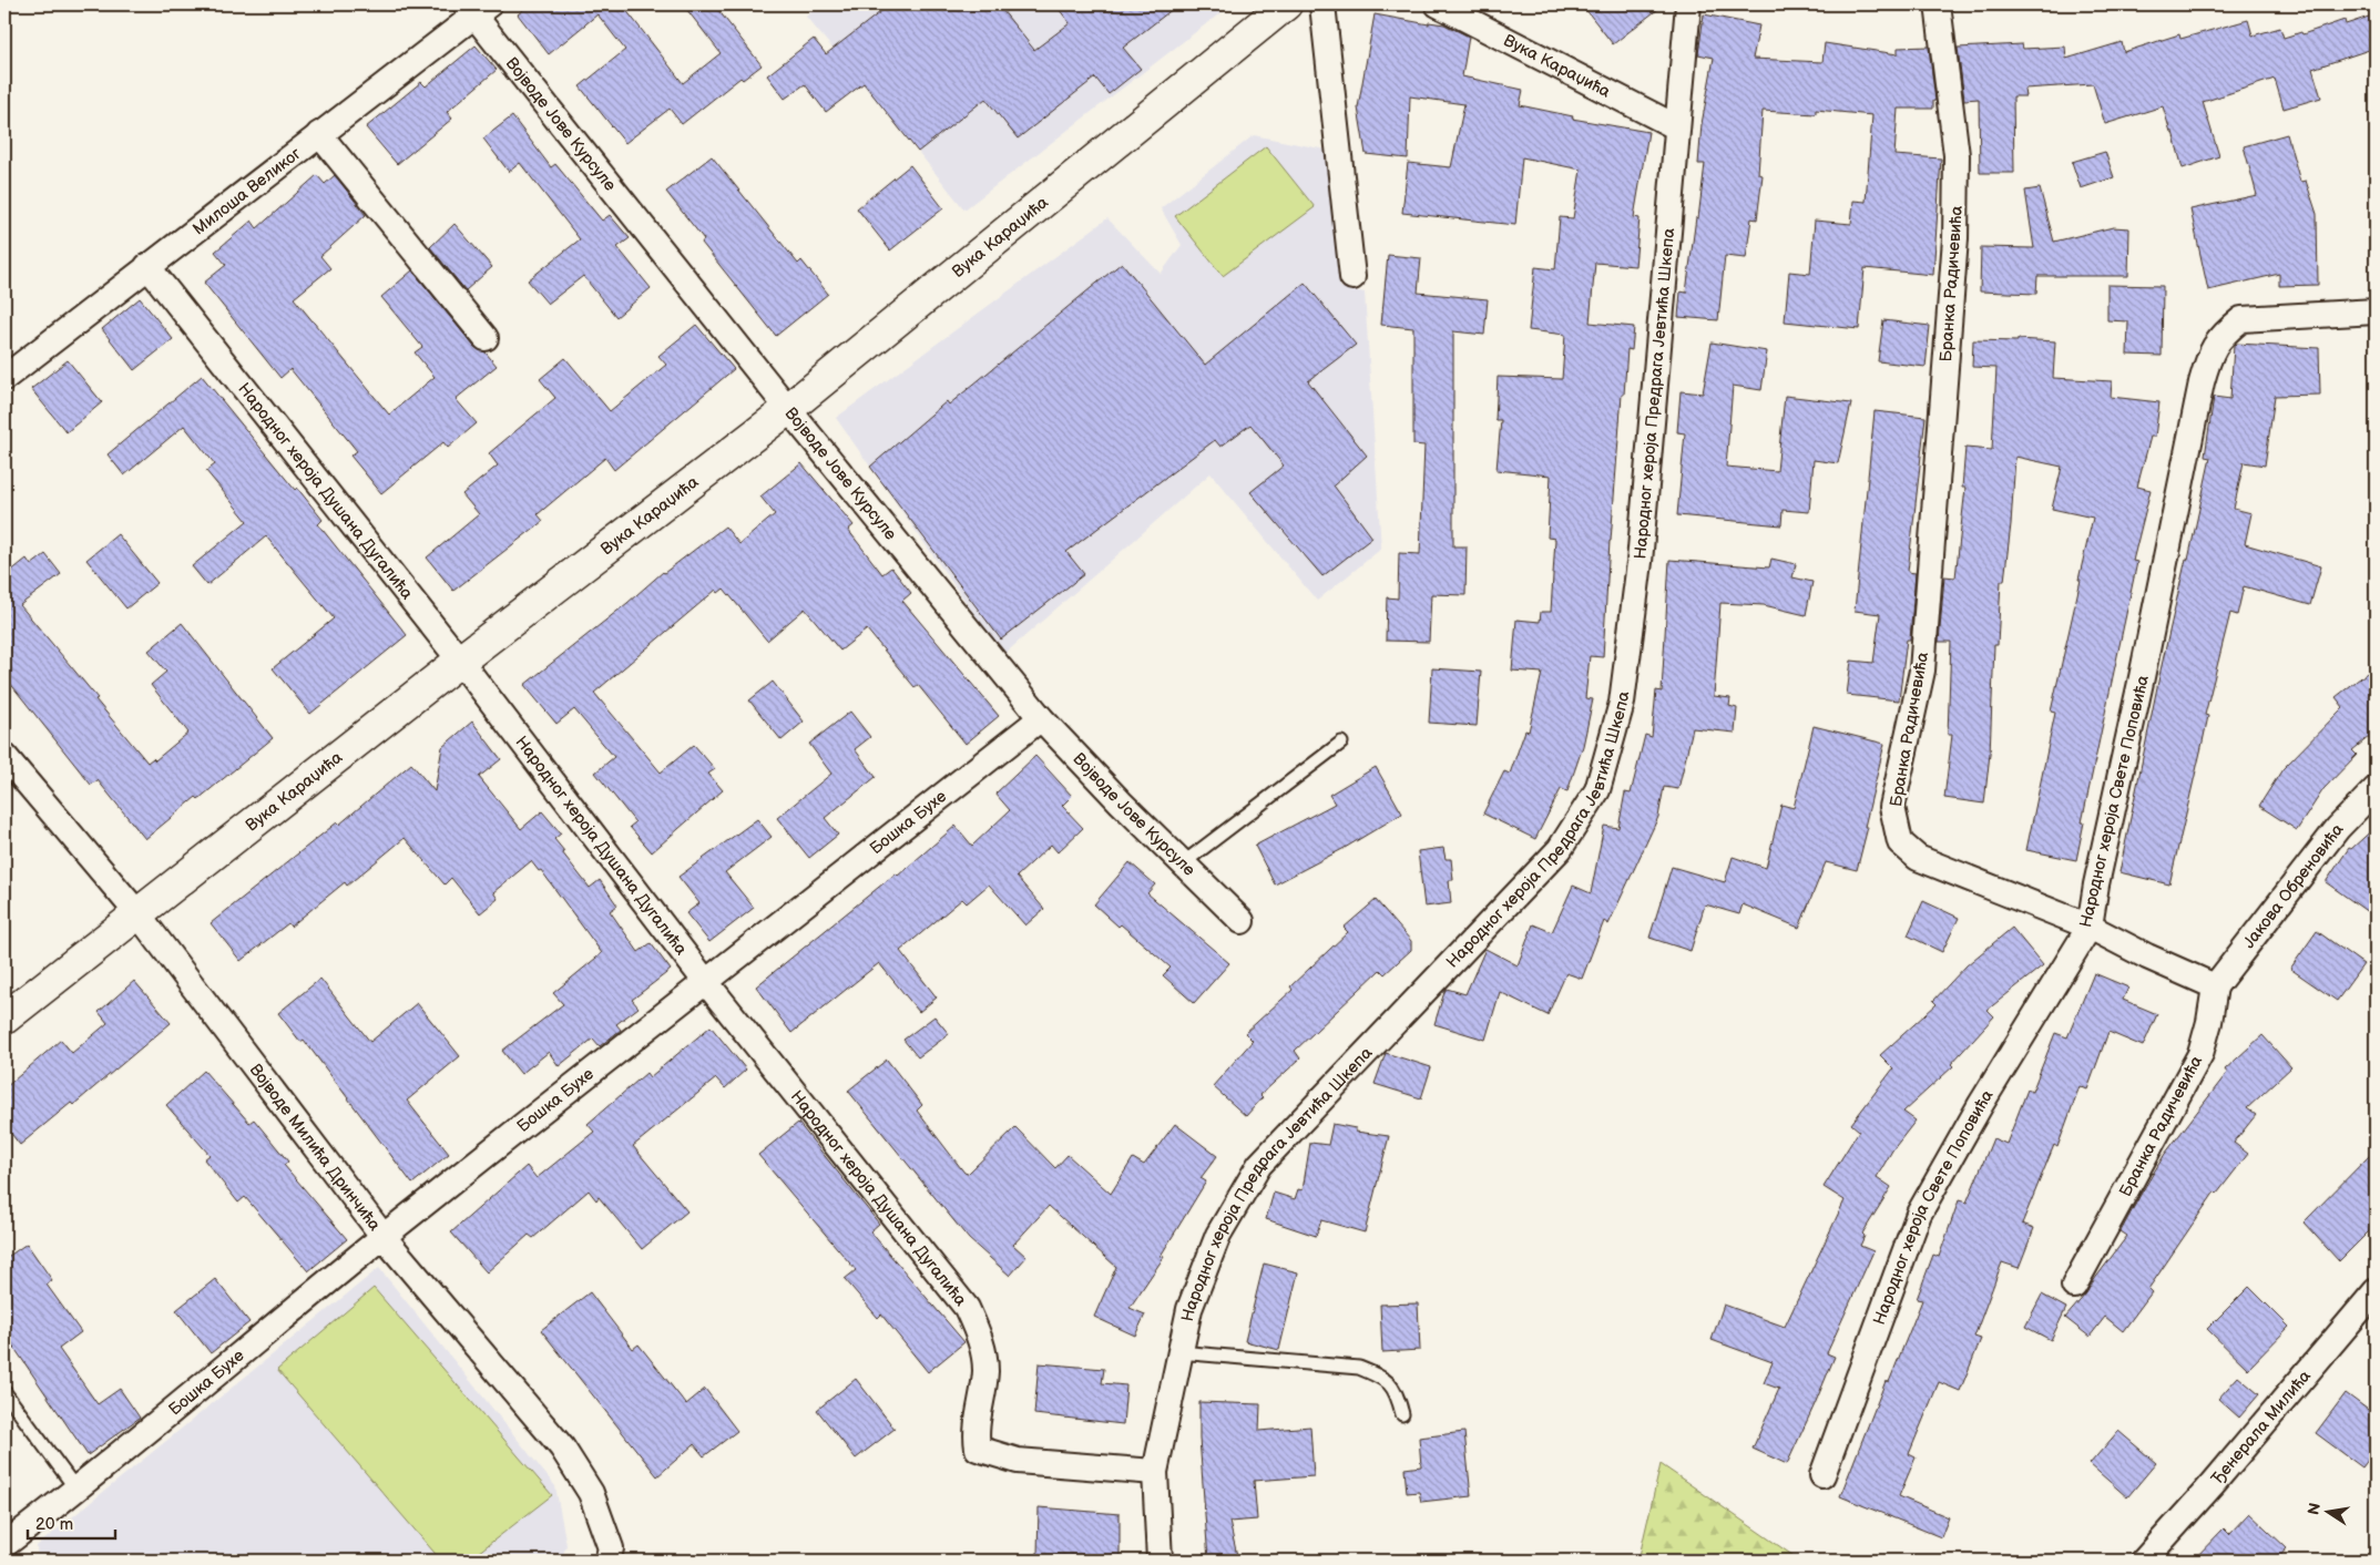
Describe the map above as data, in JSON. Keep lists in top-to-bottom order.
{
  "streets": {
    "street": [
      "Вука Караџића",
      "Војводе Јове Курсуле",
      "Милоша Великог",
      "Бранка Радичевића",
      "Народног хероја Предрага Јевтића Шкепа",
      "Народног хероја Душана Дугалића",
      "Народног хероја Свете Поповића",
      "Бошка Бухе",
      "Јакова Обреновића",
      "Војводе Милића Дринчића",
      "Ђенерала Милића"
    ]
  },
  "crossings": [
    ["Вука Караџића", "Војводе Јове Курсуле"],
    ["Вука Караџића", "Народног хероја Предрага Јевтића Шкепа"],
    ["Вука Караџића", "Народног хероја Душана Дугалића"],
    ["Вука Караџића", "Војводе Милића Дринчића"],
    ["Војводе Јове Курсуле", "Милоша Великог"],
    ["Војводе Јове Курсуле", "Бошка Бухе"],
    ["Милоша Великог", "Народног хероја Душана Дугалића"],
    ["Бранка Радичевића", "Народног хероја Свете Поповића"],
    ["Бранка Радичевића", "Јакова Обреновића"],
    ["Народног хероја Предрага Јевтића Шкепа", "Народног хероја Душана Дугалића"],
    ["Народног хероја Душана Дугалића", "Бошка Бухе"],
    ["Бошка Бухе", "Војводе Милића Дринчића"]
  ],
  "scale_bar": "20 m",
  "north": "left"
}
